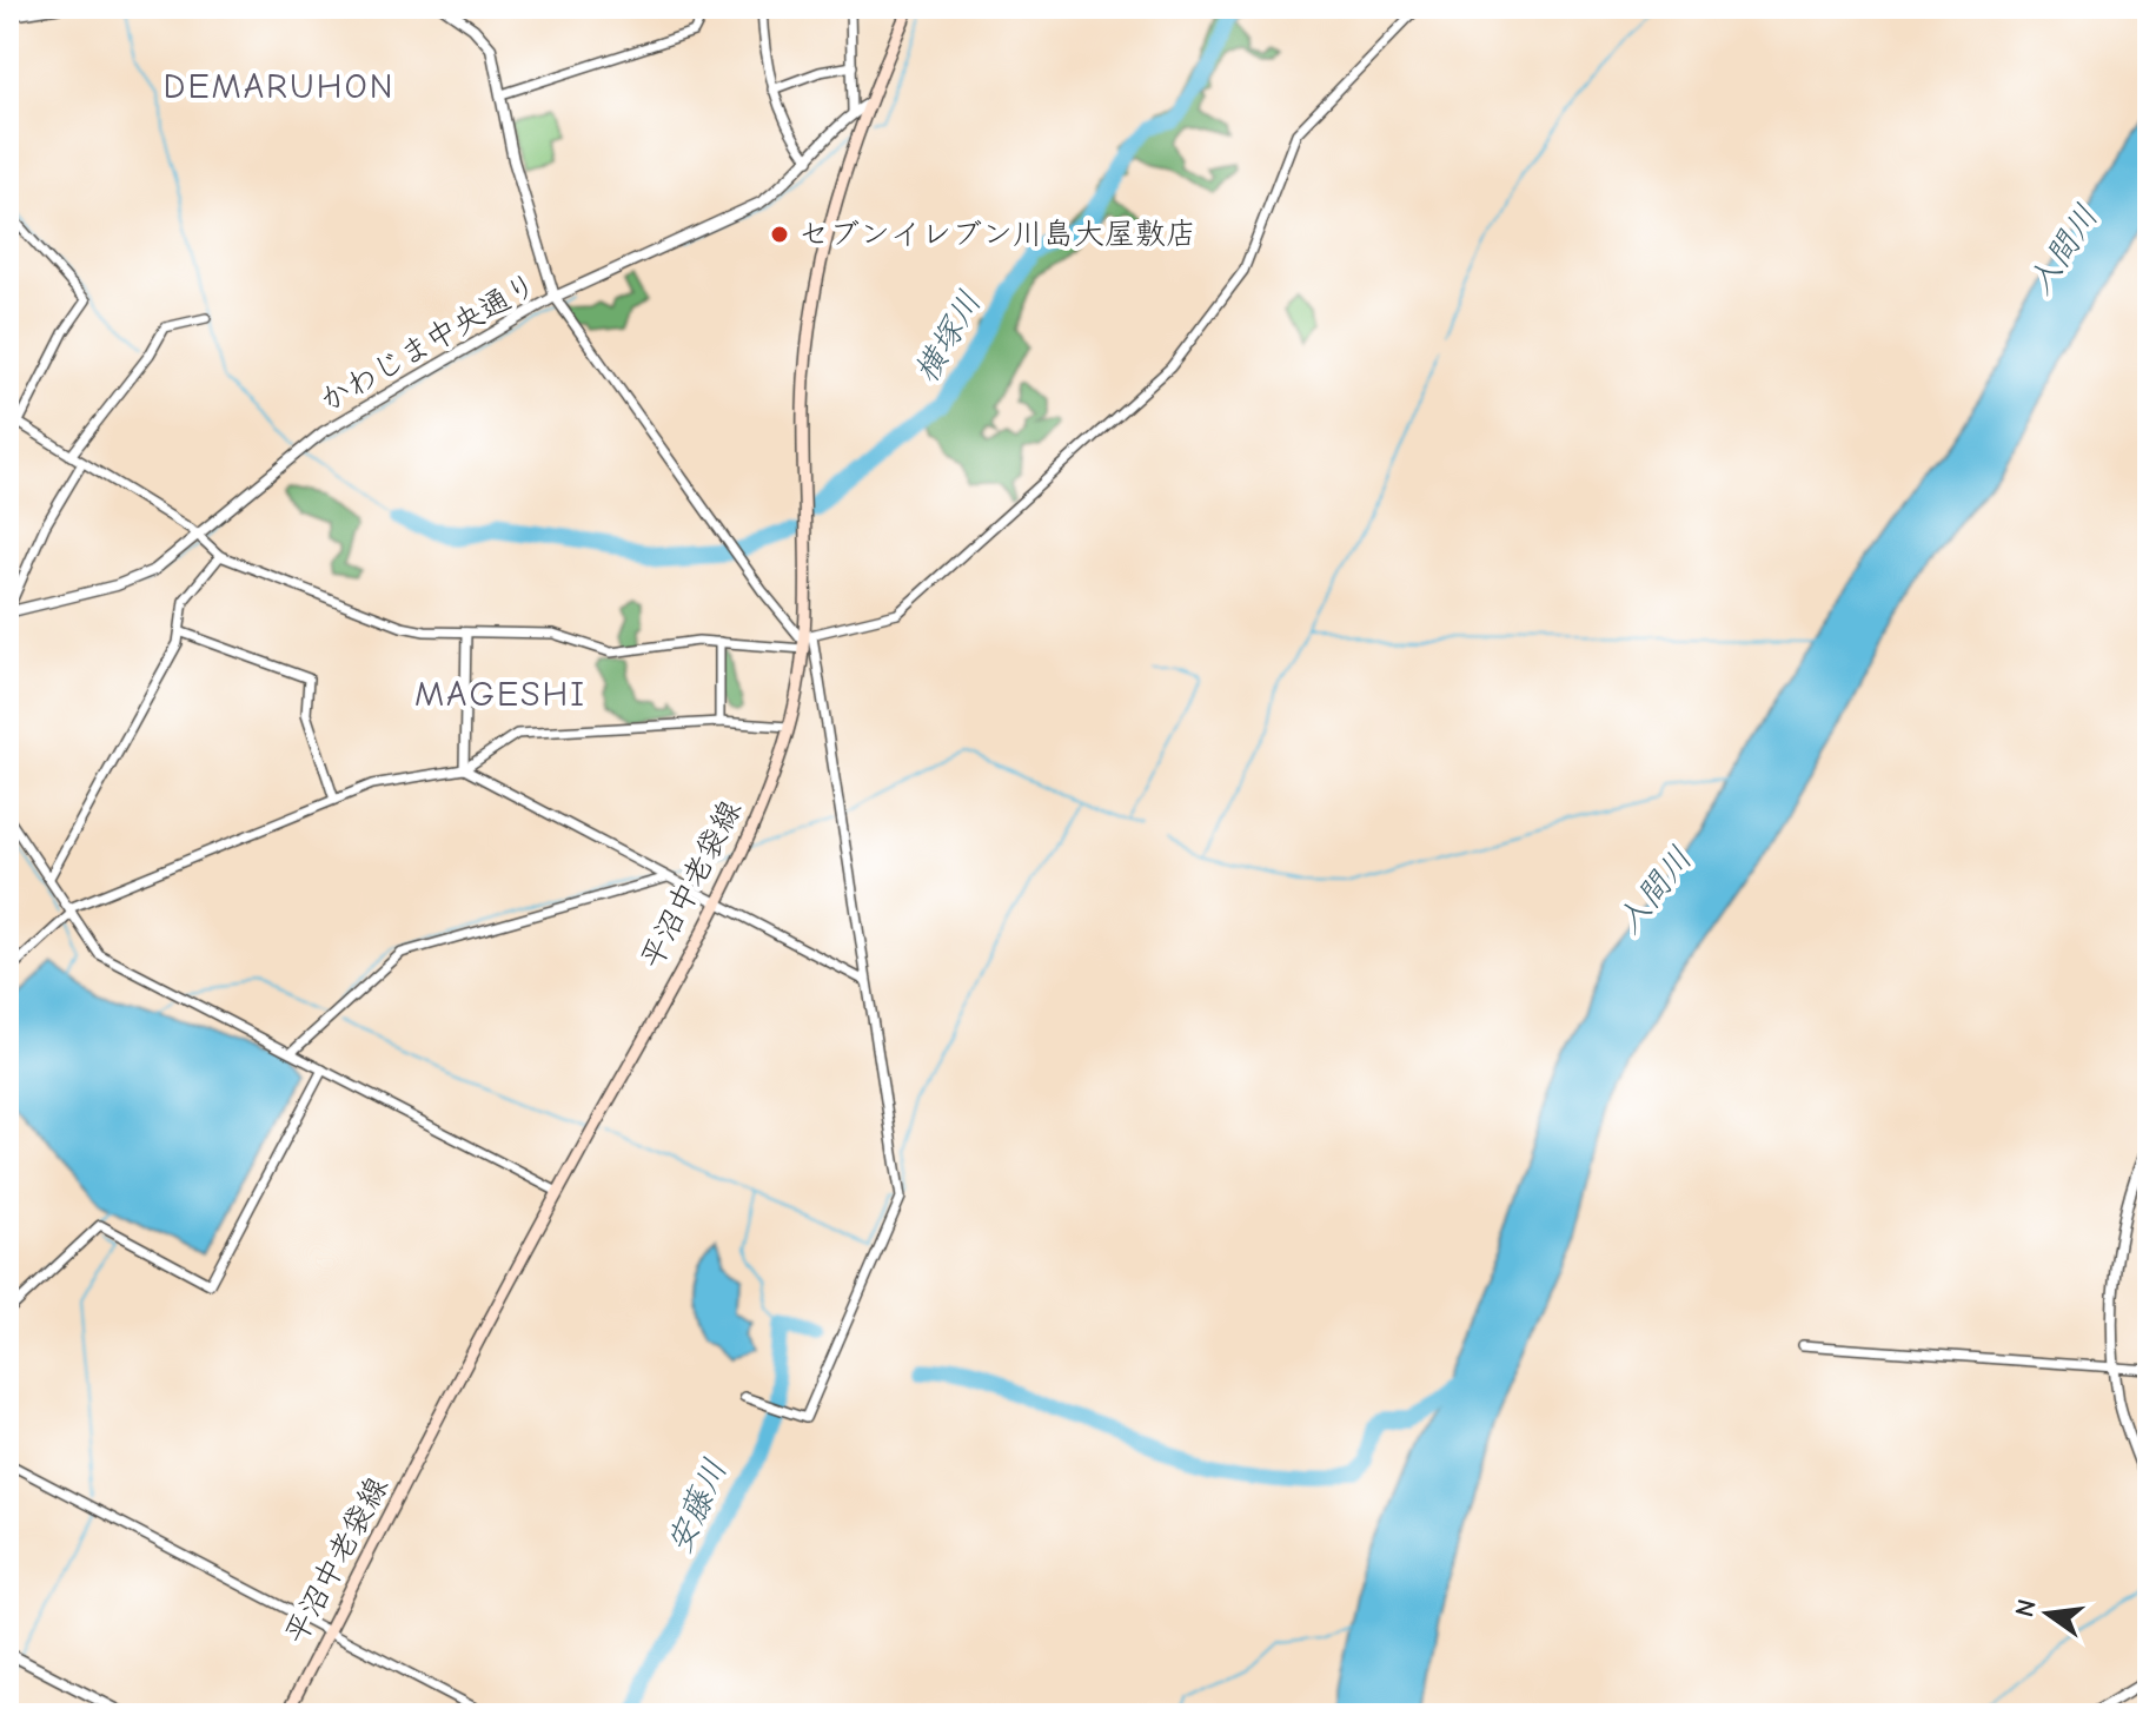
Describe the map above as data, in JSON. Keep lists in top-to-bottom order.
{
  "streets": {
    "main road": ["平沼中老袋線"],
    "street": ["かわじま中央通り"]
  },
  "crossings": [
    ["かわじま中央通り", "平沼中老袋線"]
  ],
  "districts": ["DEMARUHON", "MAGESHI"],
  "water": ["入間川", "横塚川", "安藤川"],
  "places": ["セブンイレブン川島大屋敷店"],
  "north": "left"
}
